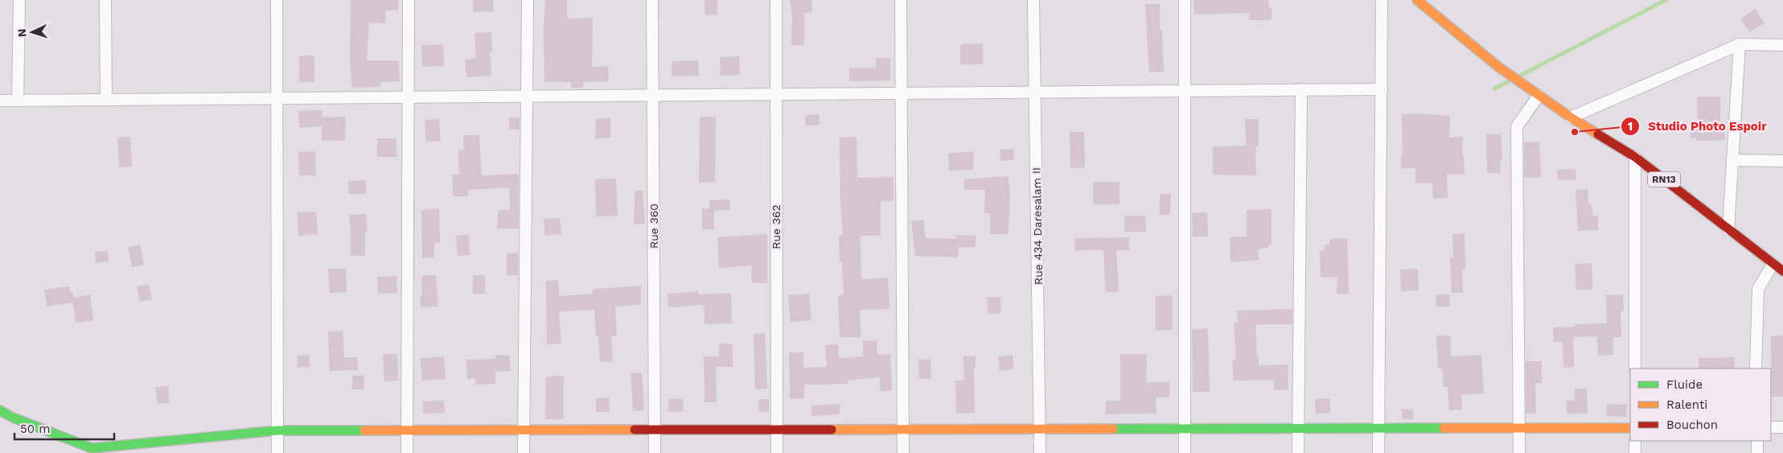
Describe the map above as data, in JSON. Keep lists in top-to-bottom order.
{
  "streets": {
    "street": [
      "RN13",
      "Rue 360",
      "Rue 434 Daresalam II",
      "Rue 362"
    ]
  },
  "places": ["Studio Photo Espoir"],
  "legend": ["Fluide", "Ralenti", "Bouchon"],
  "scale_bar": "50 m",
  "north": "left"
}
